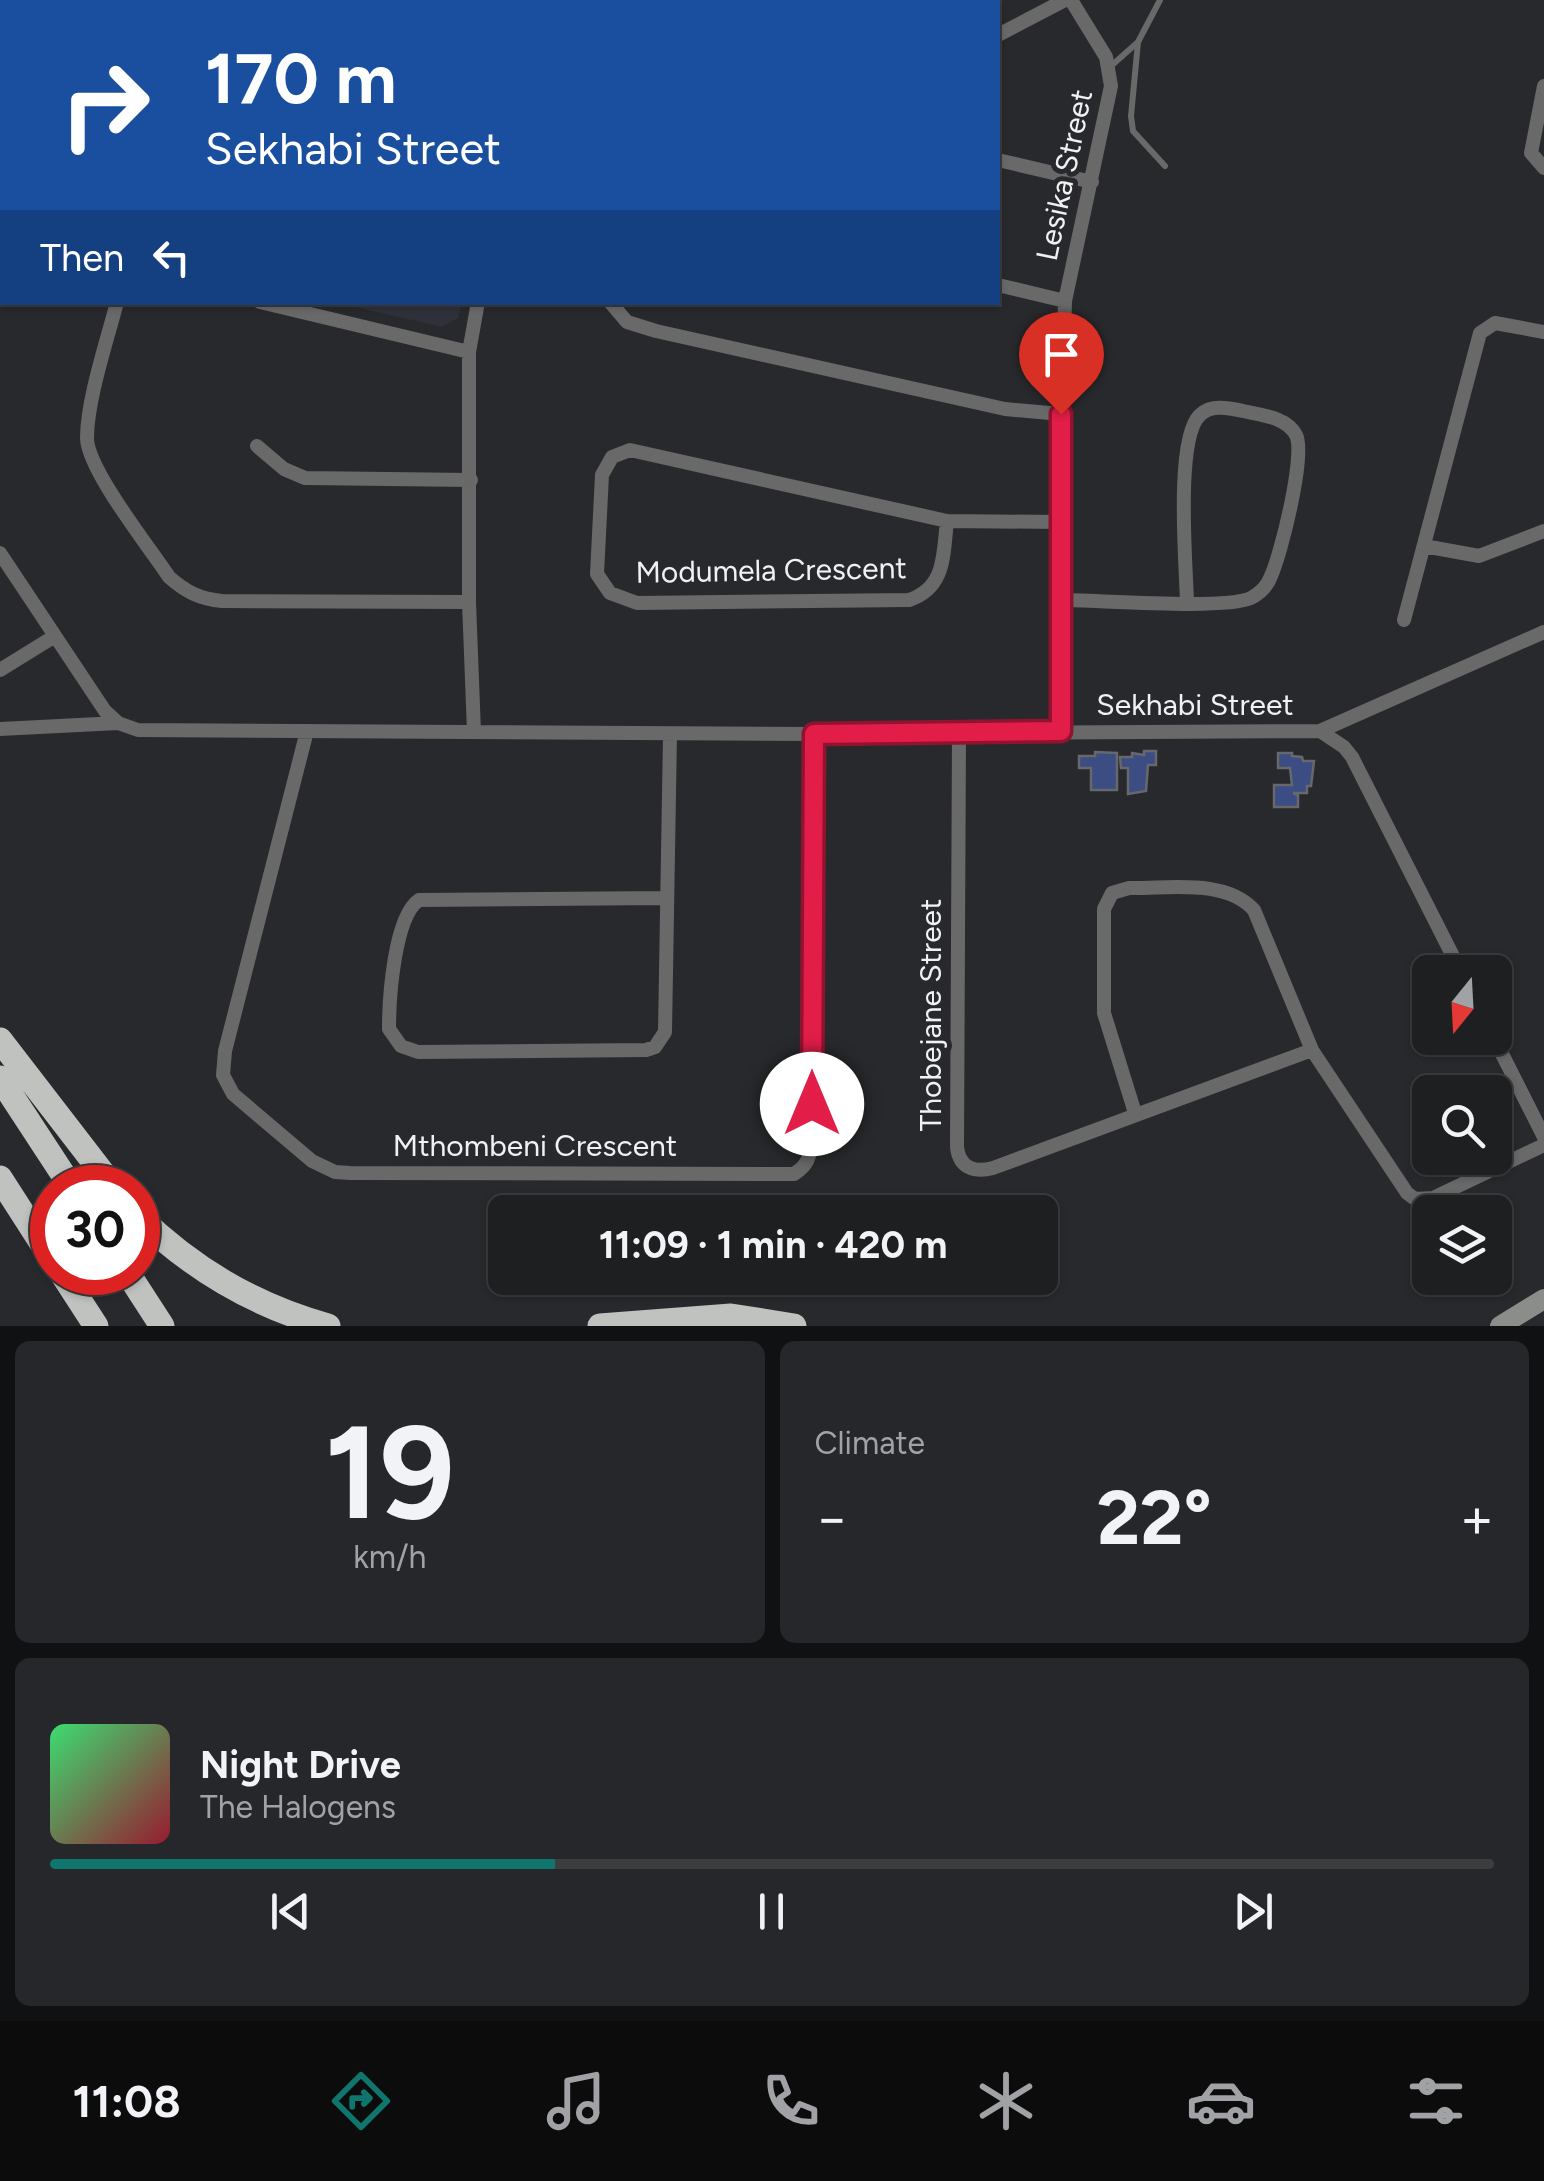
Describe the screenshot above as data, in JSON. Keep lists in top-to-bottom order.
{
  "streets": {
    "street": [
      "Lesika Street",
      "Modumela Crescent",
      "Sekhabi Street",
      "Thobejane Street",
      "Mthombeni Crescent"
    ]
  },
  "crossings": [
    ["Lesika Street", "Modumela Crescent"],
    ["Lesika Street", "Sekhabi Street"],
    ["Sekhabi Street", "Thobejane Street"],
    ["Sekhabi Street", "Mthombeni Crescent"]
  ],
  "north": "bottom",
  "page": {
    "turn": ["170 m", "Sekhabi Street"],
    "then": "Then",
    "limit": "30",
    "trip": "11:09 · 1 min · 420 m",
    "tile": [
      ["19", "km/h"],
      "Climate"
    ],
    "heat": ["−", "22°", "+"],
    "song": ["Night Drive", "The Halogens"],
    "tabs": "11:08"
  }
}
